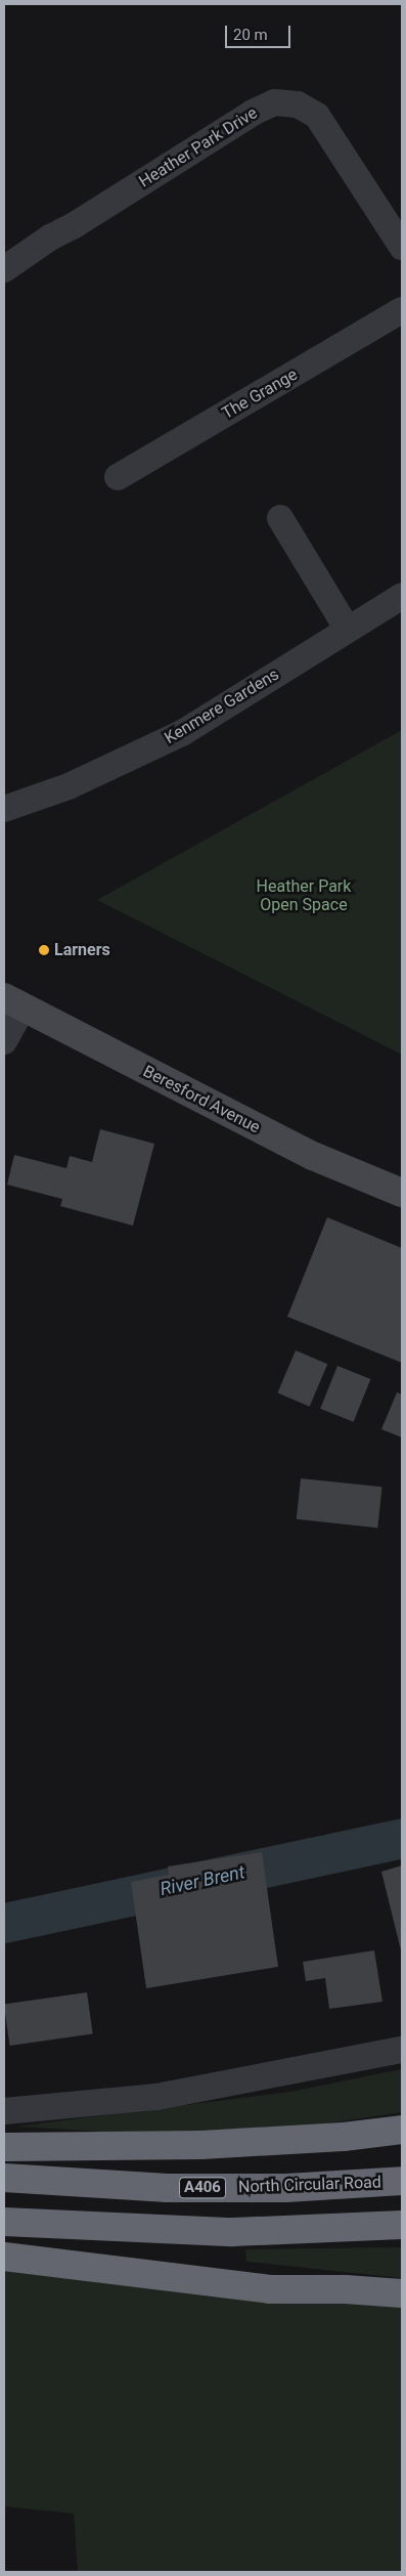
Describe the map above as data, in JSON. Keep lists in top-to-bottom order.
{
  "streets": {
    "highway": ["North Circular Road", "A406"],
    "street": [
      "Heather Park Drive",
      "The Grange",
      "Kenmere Gardens",
      "Beresford Avenue"
    ]
  },
  "water": ["River Brent"],
  "parks": ["Heather Park Open Space"],
  "places": ["Larners"],
  "scale_bar": "20 m"
}
